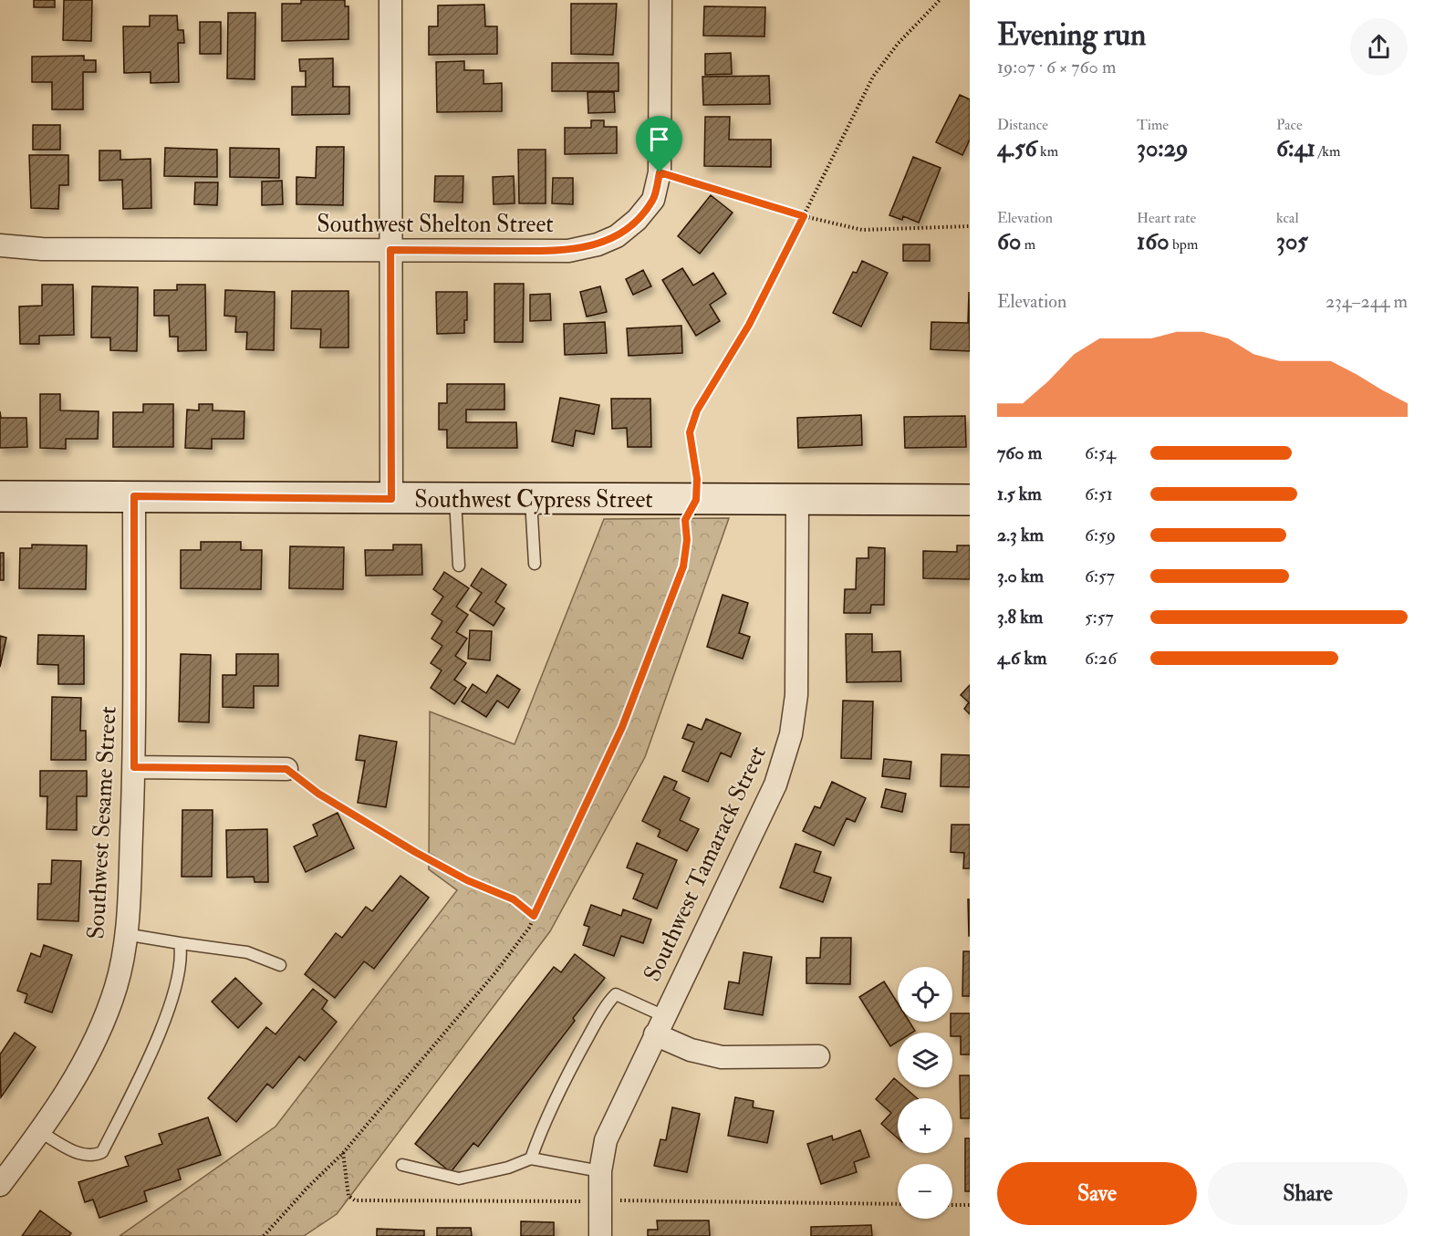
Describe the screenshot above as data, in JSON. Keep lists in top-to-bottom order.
{
  "streets": {
    "main road": ["Southwest Cypress Street"],
    "street": ["Southwest Shelton Street", "Southwest Sesame Street", "Southwest Tamarack Street"]
  },
  "crossings": [
    ["Southwest Cypress Street", "Southwest Sesame Street"],
    ["Southwest Cypress Street", "Southwest Tamarack Street"]
  ],
  "page": {
    "heading": ["Evening run", "19:07 · 6 × 760 m"],
    "stats": [
      ["Distance", "4.56 km"],
      ["Time", "30:29"],
      ["Pace", "6:41 /km"],
      ["Elevation", "60 m"],
      ["Heart rate", "160 bpm"],
      ["kcal", "305"]
    ],
    "chart": ["Elevation", "234–244 m"],
    "list": [
      {
        "name": "760 m",
        "note": "6:54"
      },
      {
        "name": "1.5 km",
        "note": "6:51"
      },
      {
        "name": "2.3 km",
        "note": "6:59"
      },
      {
        "name": "3.0 km",
        "note": "6:57"
      },
      {
        "name": "3.8 km",
        "note": "5:57"
      },
      {
        "name": "4.6 km",
        "note": "6:26"
      }
    ],
    "map_buttons": ["+", "−"],
    "buttons": ["Save", "Share"]
  }
}
